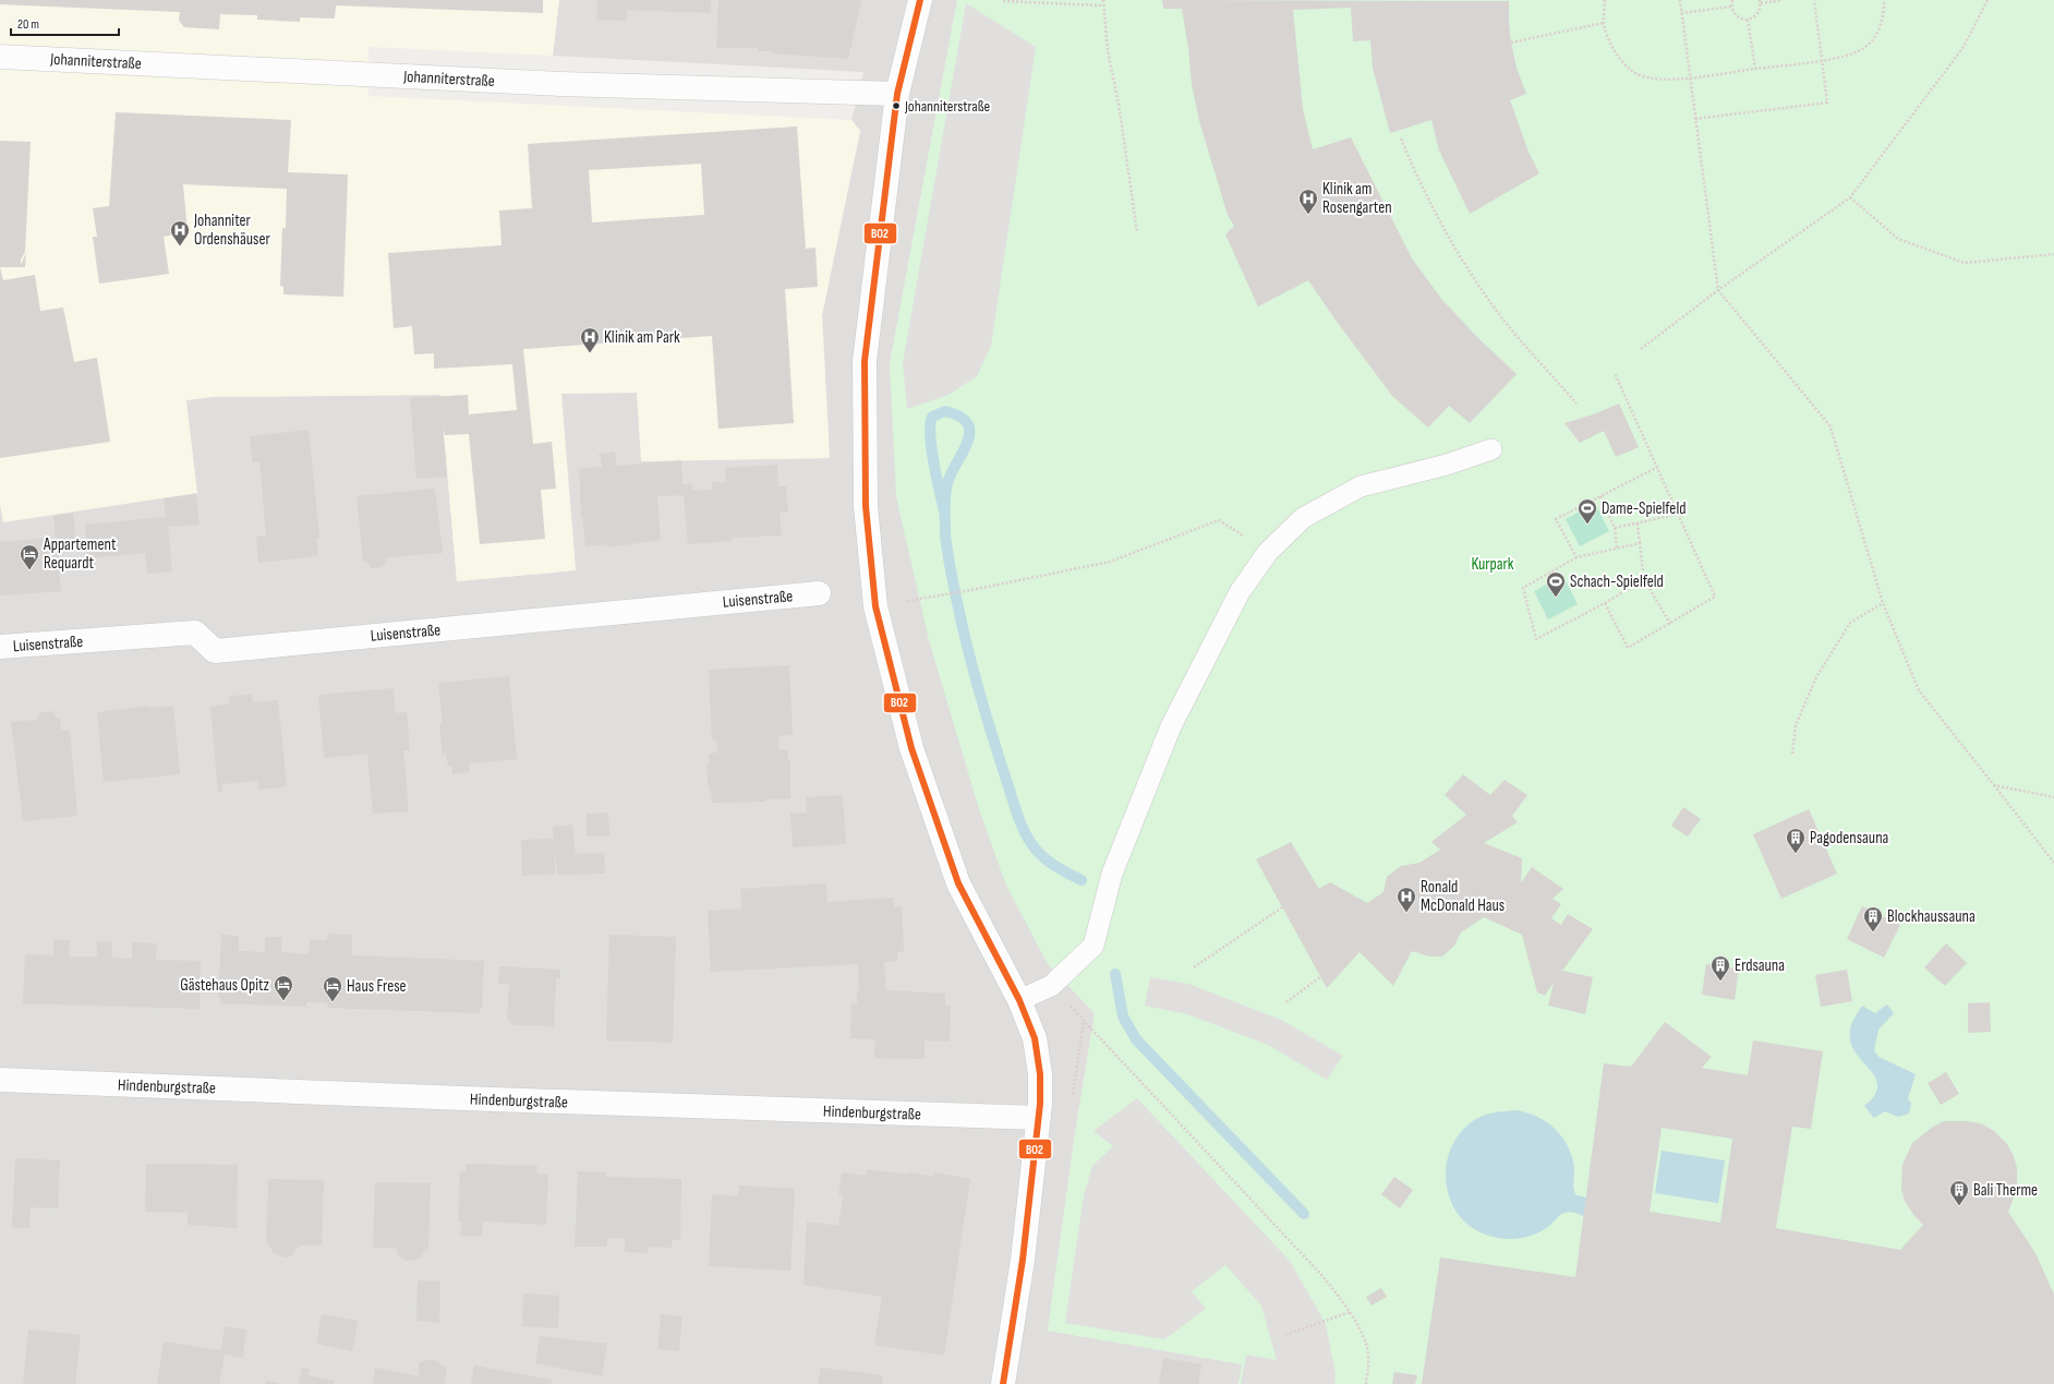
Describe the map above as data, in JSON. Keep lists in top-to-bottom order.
{
  "streets": {
    "street": ["Johanniterstraße", "Luisenstraße", "Hindenburgstraße"]
  },
  "parks": ["Kurpark"],
  "places": {
    "other": ["Johanniterstraße"],
    "hospital": [
      "Klinik am Rosengarten",
      "Johanniter Ordenshäuser",
      "Klinik am Park",
      "Ronald McDonald Haus"
    ],
    "sports": ["Dame-Spielfeld", "Schach-Spielfeld"],
    "hotel": ["Appartement Requardt", "Gästehaus Opitz", "Haus Frese"],
    "building": [
      "Pagodensauna",
      "Blockhaussauna",
      "Erdsauna",
      "Bali Therme"
    ]
  },
  "lines": ["transit line BO2"],
  "scale_bar": "20 m"
}
